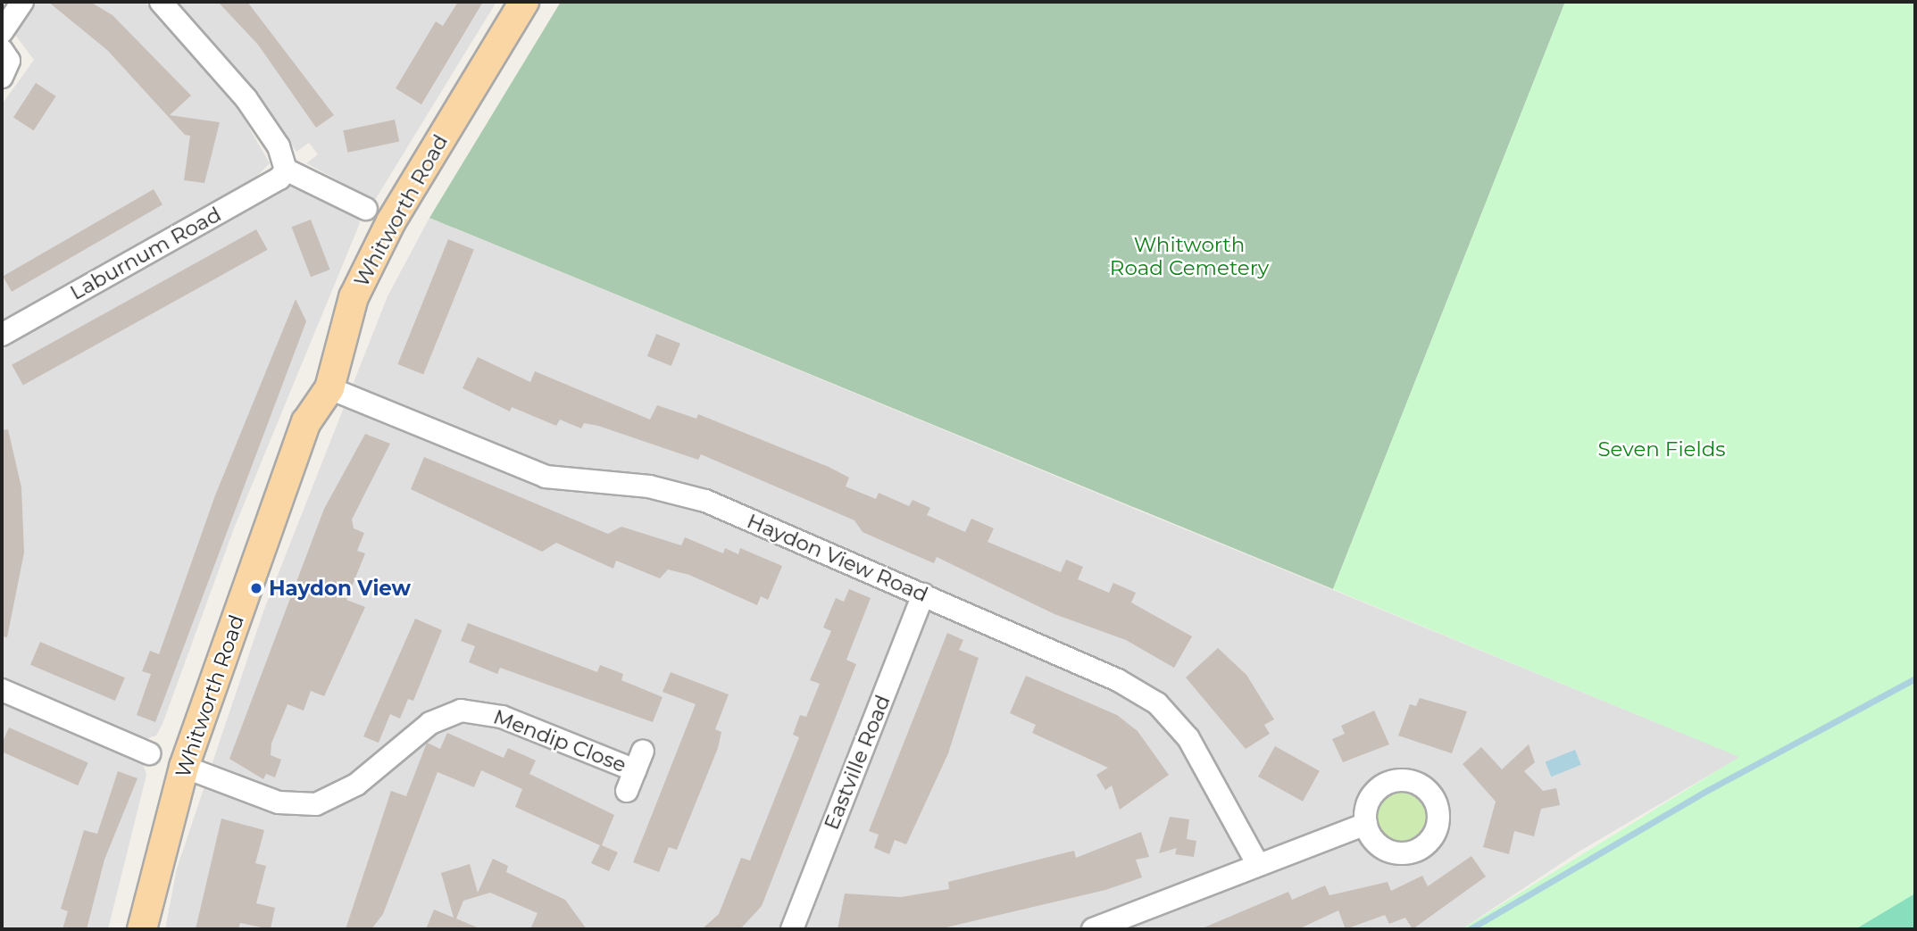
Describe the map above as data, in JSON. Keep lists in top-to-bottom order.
{
  "streets": {
    "main road": ["Whitworth Road"],
    "street": [
      "Laburnum Road",
      "Haydon View Road",
      "Mendip Close",
      "Eastville Road"
    ]
  },
  "crossings": [
    ["Whitworth Road", "Haydon View Road"],
    ["Whitworth Road", "Mendip Close"],
    ["Haydon View Road", "Eastville Road"]
  ],
  "parks": ["Whitworth Road Cemetery", "Seven Fields"],
  "places": ["Haydon View"]
}
